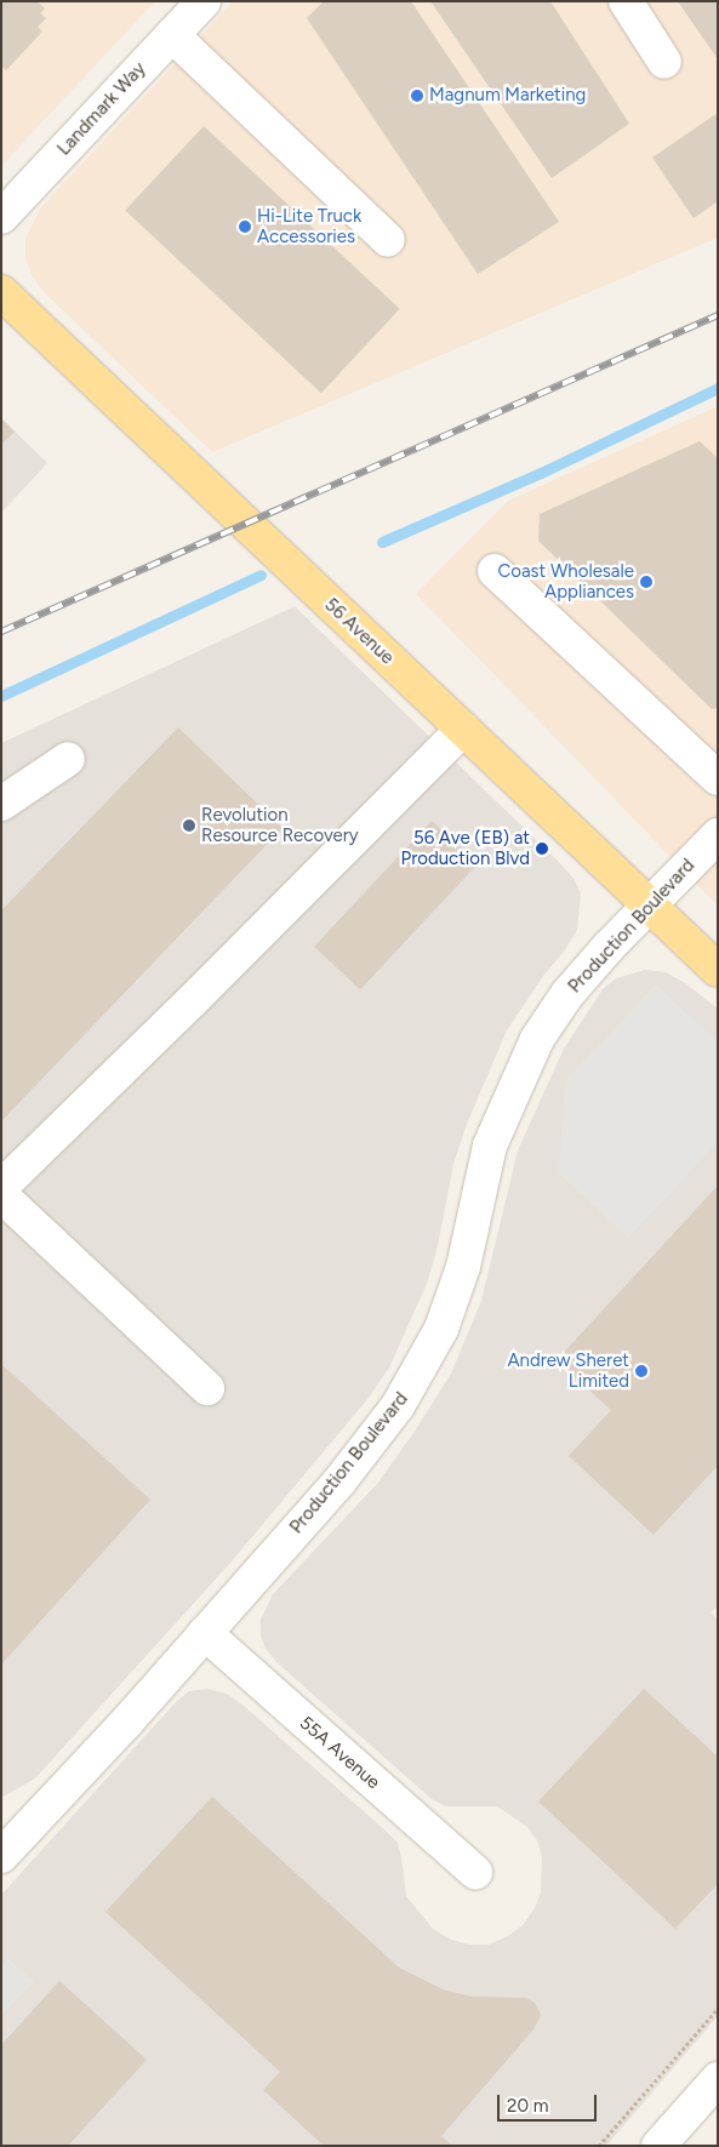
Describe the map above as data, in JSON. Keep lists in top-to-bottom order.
{
  "streets": {
    "main road": ["56 Avenue"],
    "street": ["Landmark Way", "Production Boulevard", "55A Avenue"]
  },
  "crossings": [
    ["56 Avenue", "Production Boulevard"],
    ["Production Boulevard", "55A Avenue"]
  ],
  "places": [
    "Magnum Marketing",
    "Hi-Lite Truck Accessories",
    "Coast Wholesale Appliances",
    "Revolution Resource Recovery",
    "56 Ave (EB) at Production Blvd",
    "Andrew Sheret Limited"
  ],
  "scale_bar": "20 m"
}
